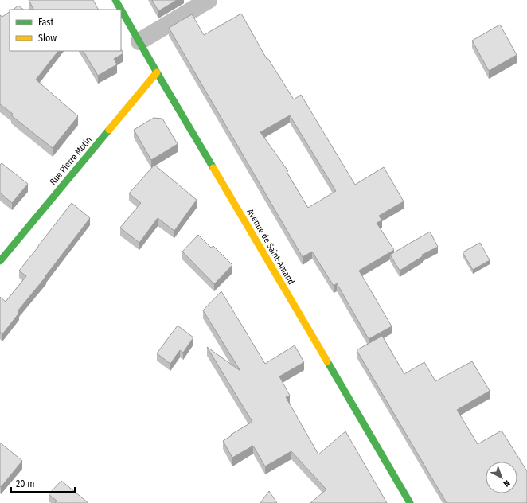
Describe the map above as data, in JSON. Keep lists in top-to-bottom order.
{
  "streets": {
    "main road": ["Rue Pierre Motin", "Avenue de Saint-Amand"]
  },
  "crossings": [
    ["Rue Pierre Motin", "Avenue de Saint-Amand"]
  ],
  "legend": ["Fast", "Slow"],
  "scale_bar": "20 m",
  "north": "bottom right"
}
